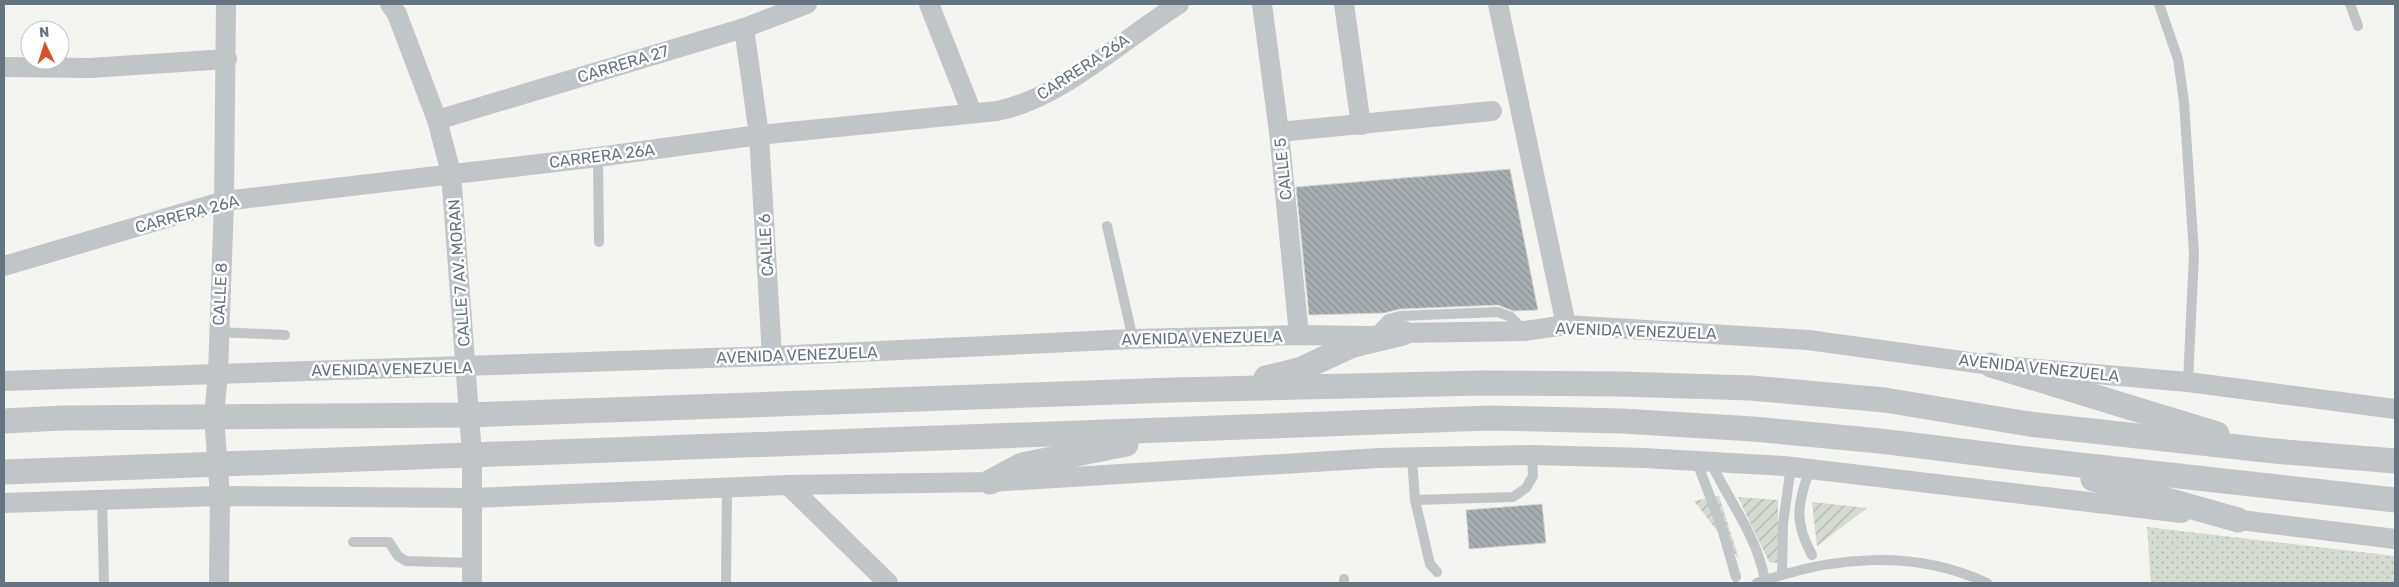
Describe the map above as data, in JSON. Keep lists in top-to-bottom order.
{
  "streets": {
    "street": [
      "CARRERA 27",
      "CARRERA 26A",
      "CALLE 5",
      "CALLE 6",
      "CALLE 7 AV. MORAN",
      "CALLE 8",
      "AVENIDA VENEZUELA"
    ]
  },
  "crossings": [
    ["CARRERA 27", "CALLE 6"],
    ["CARRERA 27", "CALLE 7 AV. MORAN"],
    ["CARRERA 26A", "CALLE 6"],
    ["CARRERA 26A", "CALLE 7 AV. MORAN"],
    ["CARRERA 26A", "CALLE 8"],
    ["CALLE 5", "AVENIDA VENEZUELA"],
    ["CALLE 6", "AVENIDA VENEZUELA"],
    ["CALLE 7 AV. MORAN", "AVENIDA VENEZUELA"],
    ["CALLE 8", "AVENIDA VENEZUELA"]
  ],
  "north": "top"
}
